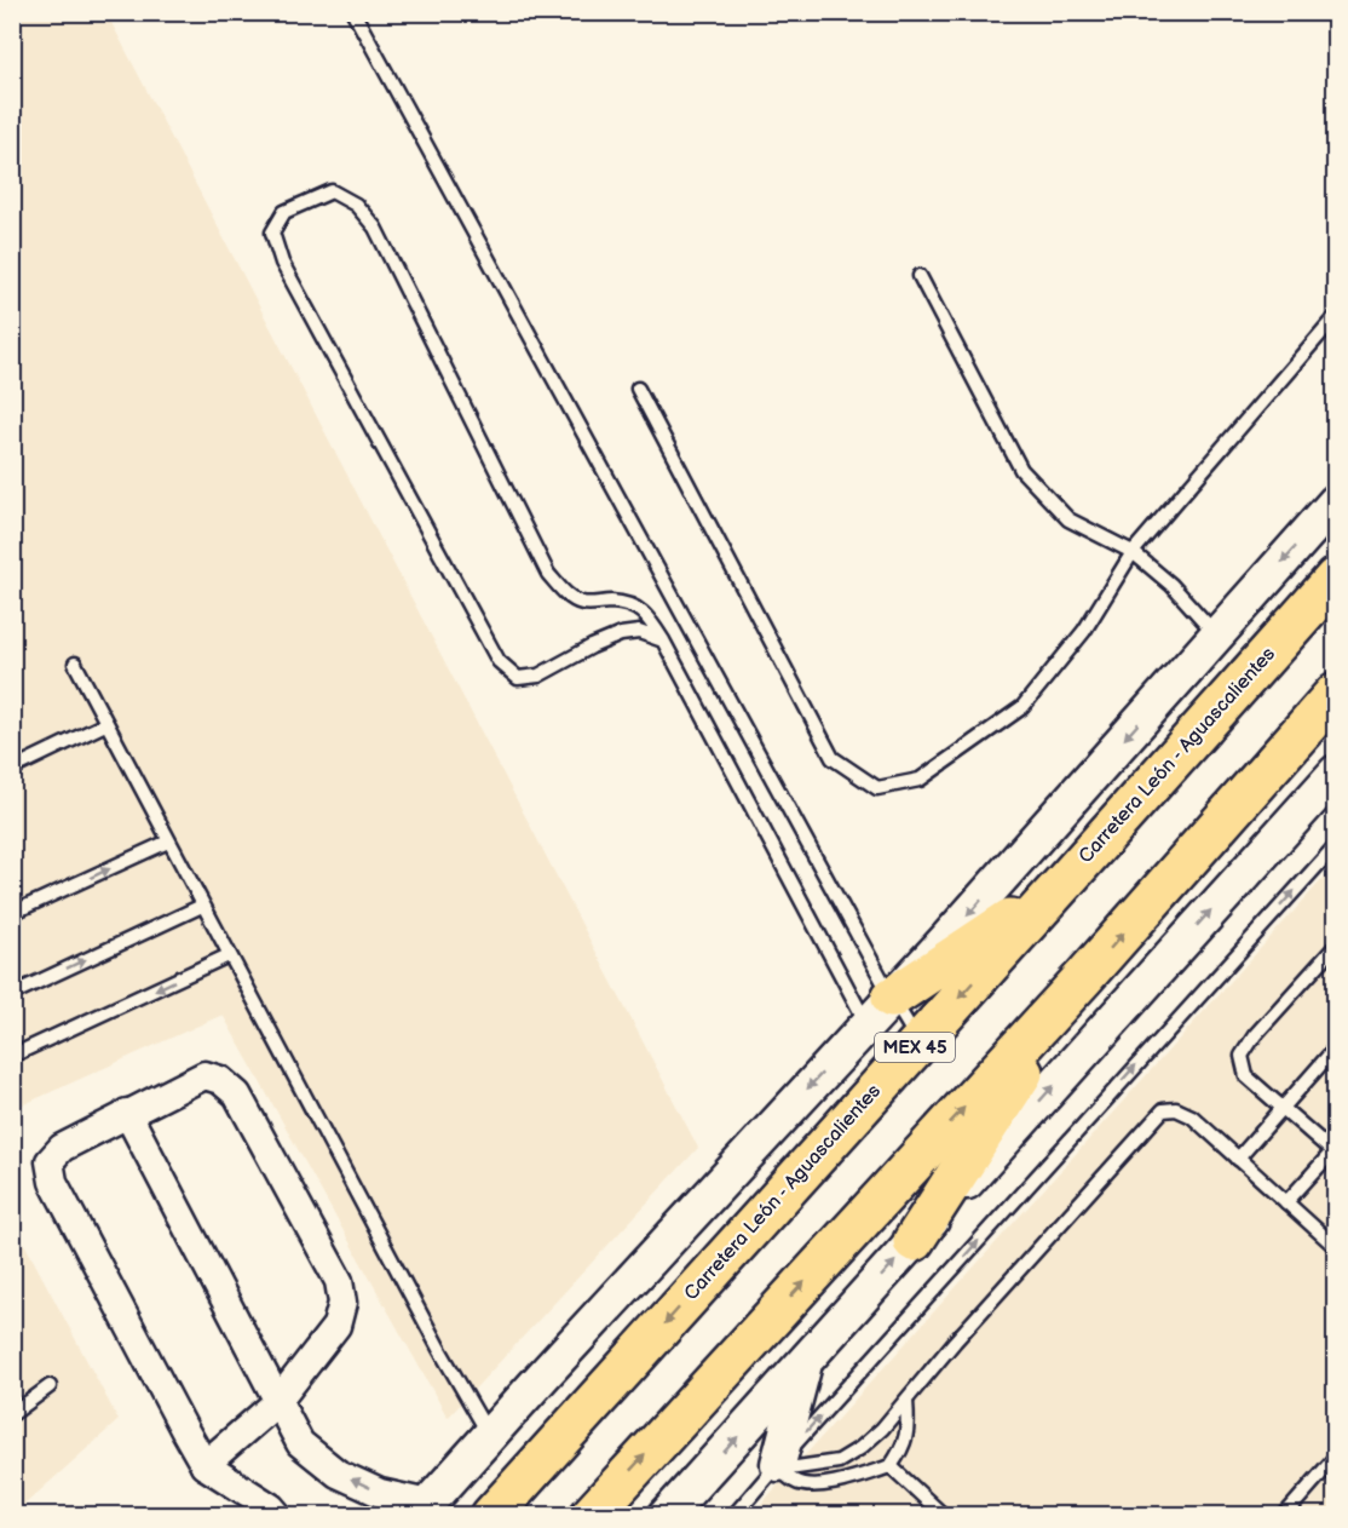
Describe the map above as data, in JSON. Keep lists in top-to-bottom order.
{
  "streets": {
    "highway": ["Carretera León - Aguascalientes", "MEX 45"]
  }
}
